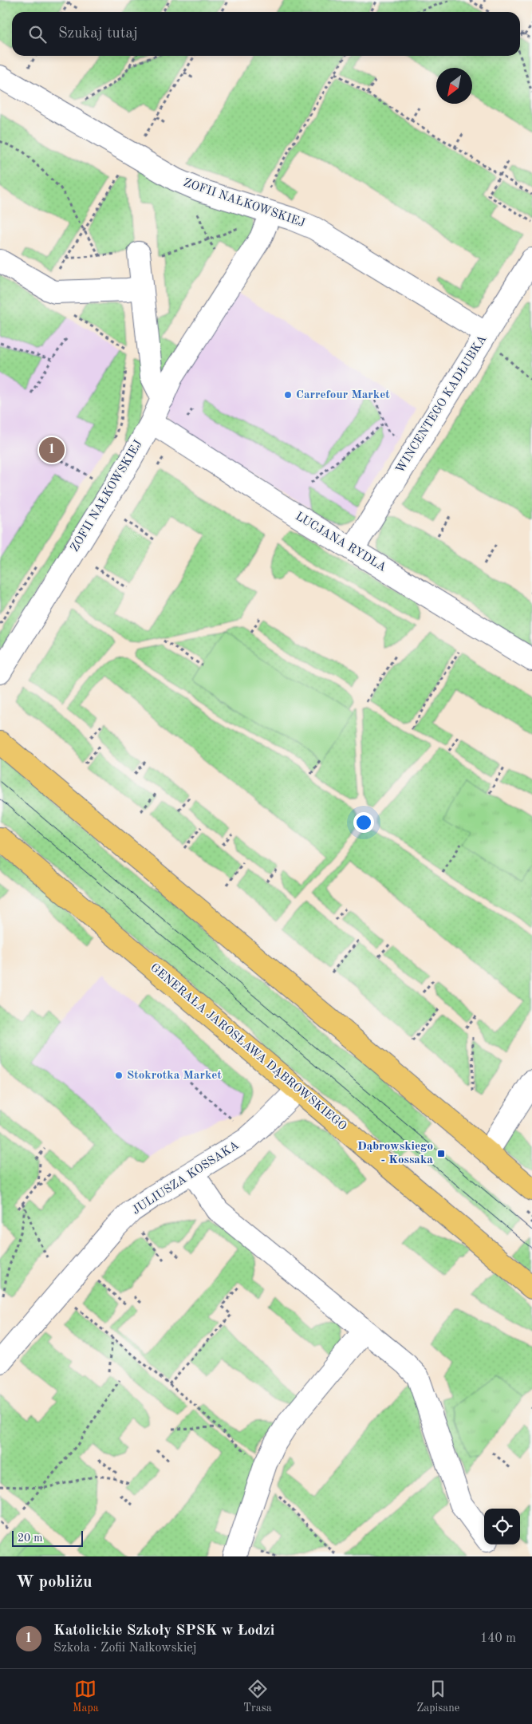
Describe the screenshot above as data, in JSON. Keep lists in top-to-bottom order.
{
  "streets": {
    "main road": ["GENERAŁA JAROSŁAWA DĄBROWSKIEGO"],
    "street": [
      "ZOFII NAŁKOWSKIEJ",
      "WINCENTEGO KADŁUBKA",
      "LUCJANA RYDLA",
      "JULIUSZA KOSSAKA"
    ]
  },
  "crossings": [
    ["ZOFII NAŁKOWSKIEJ", "WINCENTEGO KADŁUBKA"],
    ["ZOFII NAŁKOWSKIEJ", "LUCJANA RYDLA"],
    ["WINCENTEGO KADŁUBKA", "LUCJANA RYDLA"],
    ["GENERAŁA JAROSŁAWA DĄBROWSKIEGO", "JULIUSZA KOSSAKA"]
  ],
  "places": {
    "other": ["Carrefour Market", "Stokrotka Market"],
    "transit": ["Dąbrowskiego - Kossaka"]
  },
  "scale_bar": "20 m",
  "north": "bottom left",
  "page": {
    "search": "Szukaj tutaj",
    "pins": "1",
    "scale": "20 m",
    "heading": "W pobliżu",
    "list": [
      {
        "mark": "1",
        "name": "Katolickie Szkoły SPSK w Łodzi",
        "note": "Szkoła · Zofii Nałkowskiej",
        "value": "140 m"
      }
    ],
    "nav": ["Mapa", "Trasa", "Zapisane"]
  }
}
